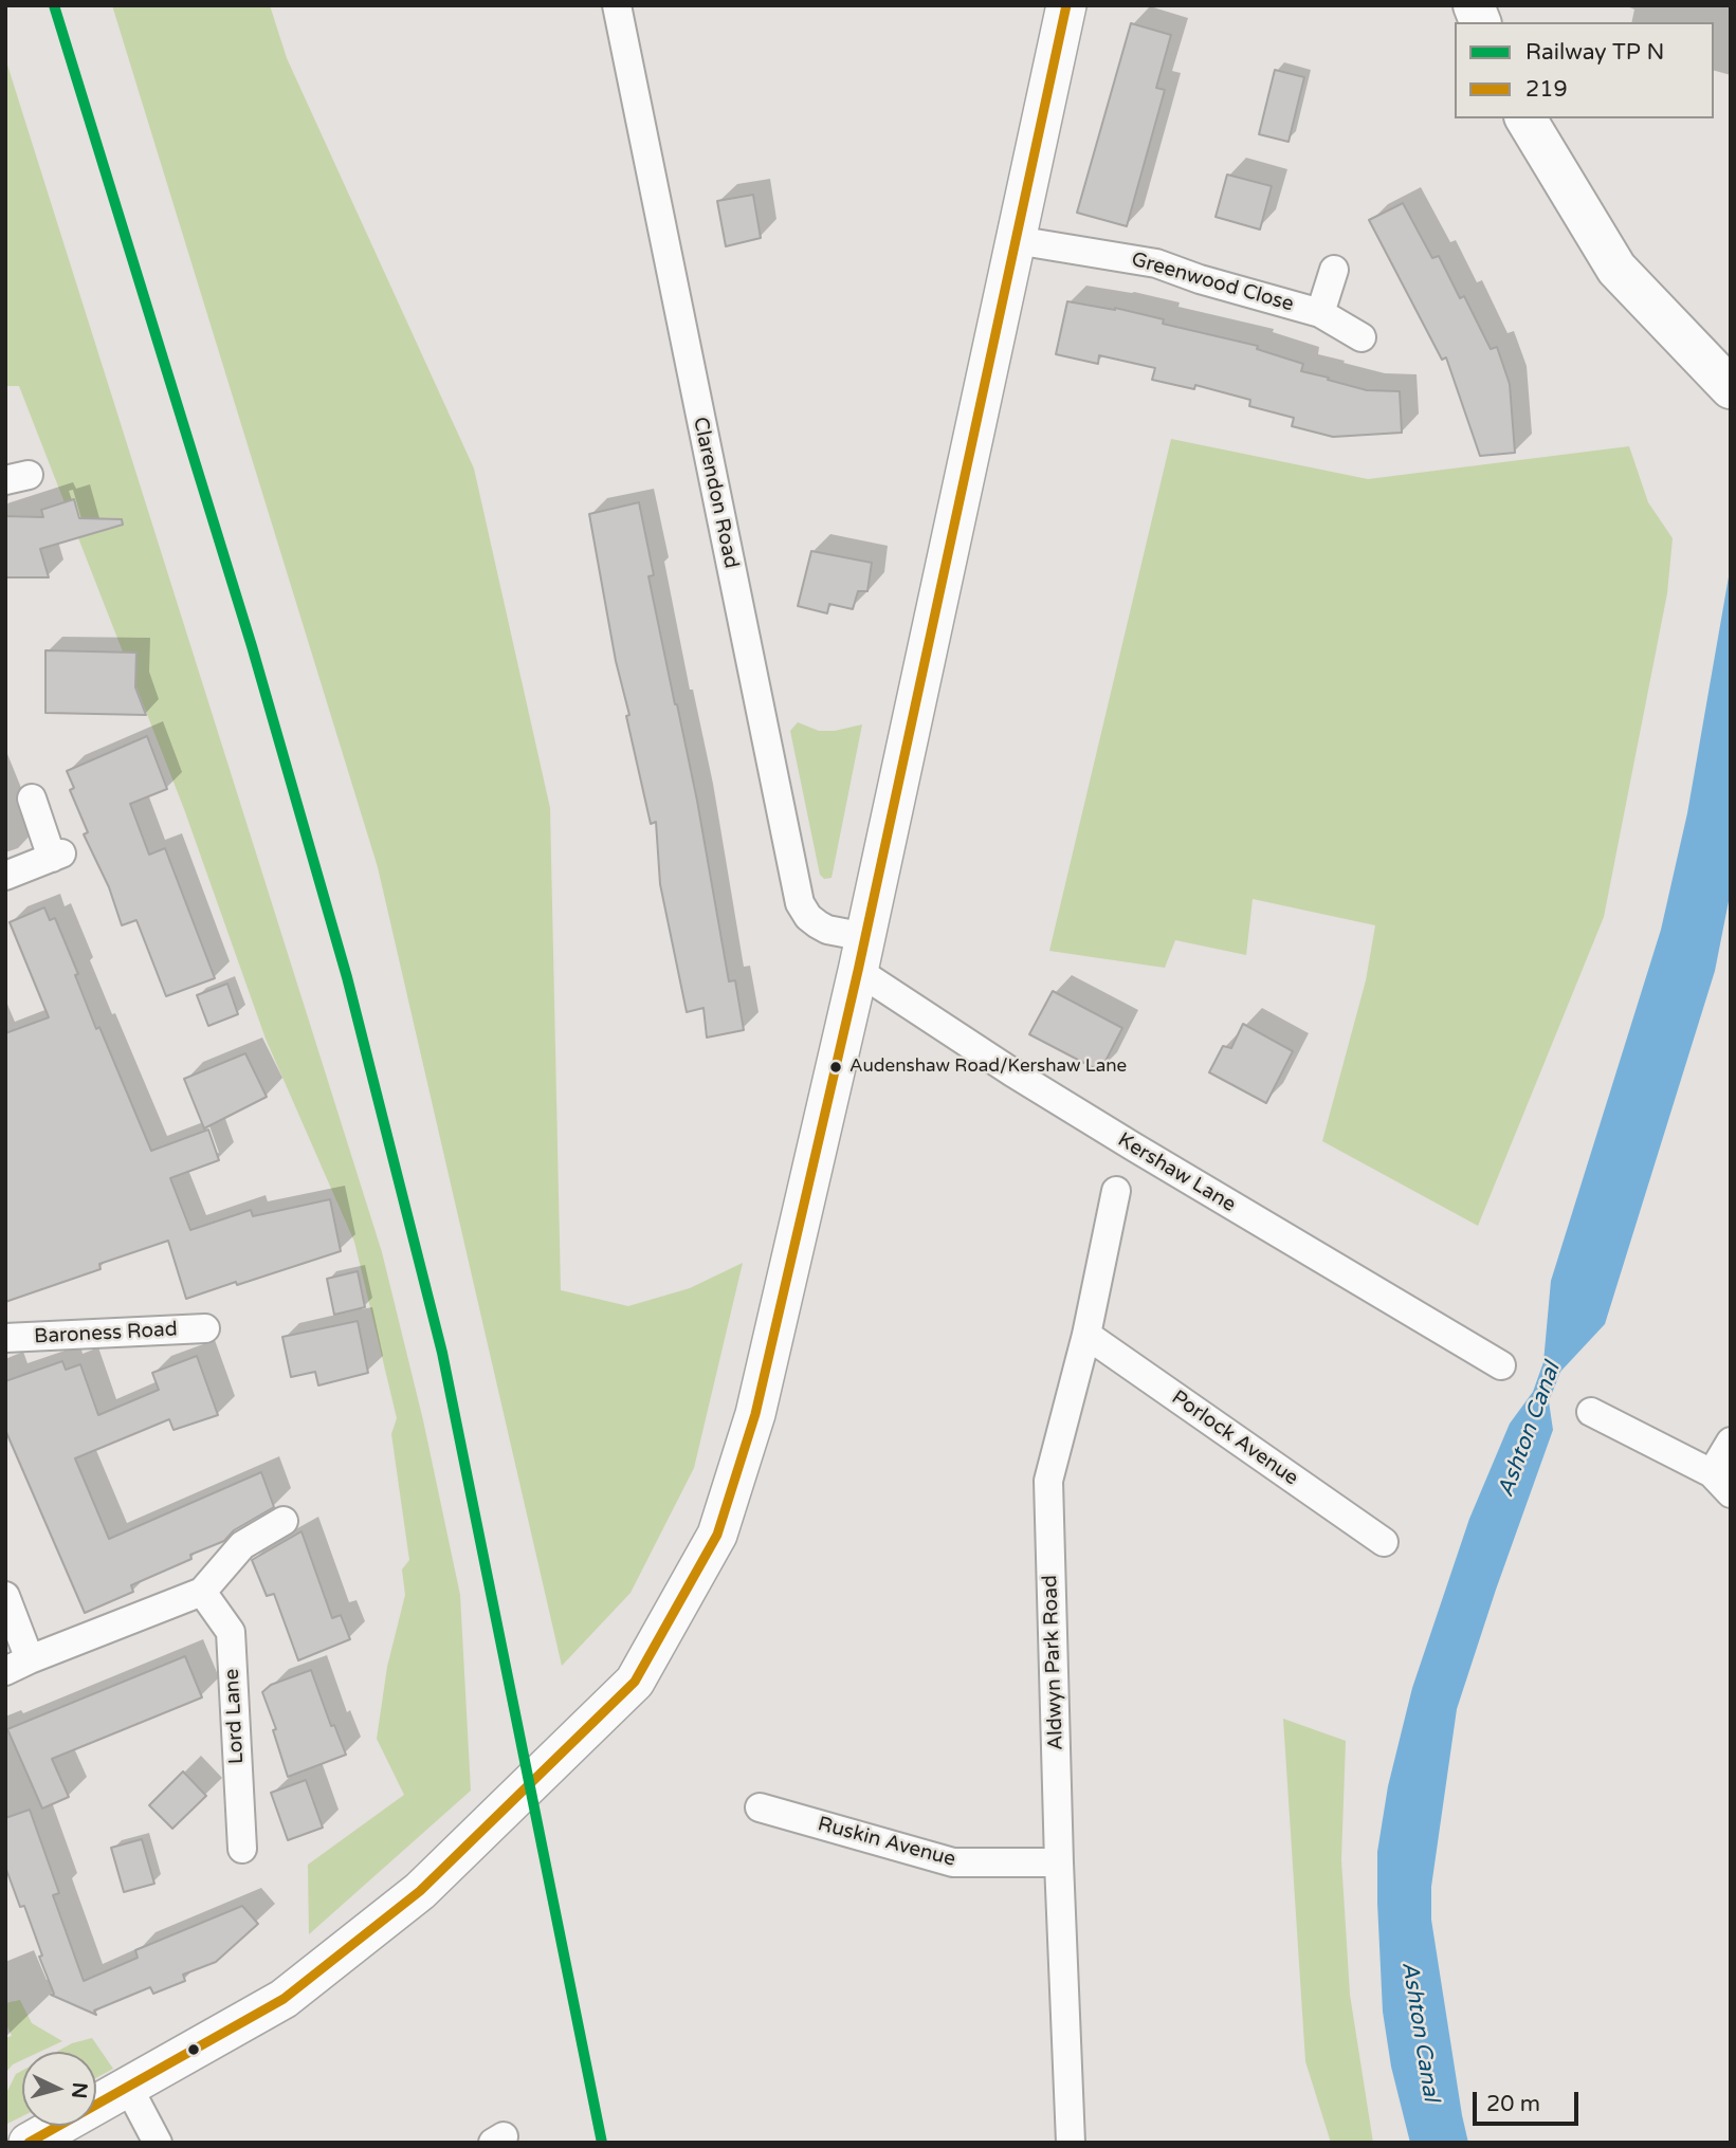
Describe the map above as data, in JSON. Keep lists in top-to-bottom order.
{
  "streets": {
    "street": [
      "Greenwood Close",
      "Clarendon Road",
      "Kershaw Lane",
      "Baroness Road",
      "Porlock Avenue",
      "Aldwyn Park Road",
      "Lord Lane",
      "Ruskin Avenue"
    ]
  },
  "crossings": [
    ["Clarendon Road", "Kershaw Lane"],
    ["Porlock Avenue", "Aldwyn Park Road"],
    ["Aldwyn Park Road", "Ruskin Avenue"]
  ],
  "water": ["Ashton Canal"],
  "places": ["Audenshaw Road/Kershaw Lane"],
  "lines": ["transit line 219"],
  "legend": ["Railway TP N", "219"],
  "scale_bar": "20 m",
  "north": "right"
}
